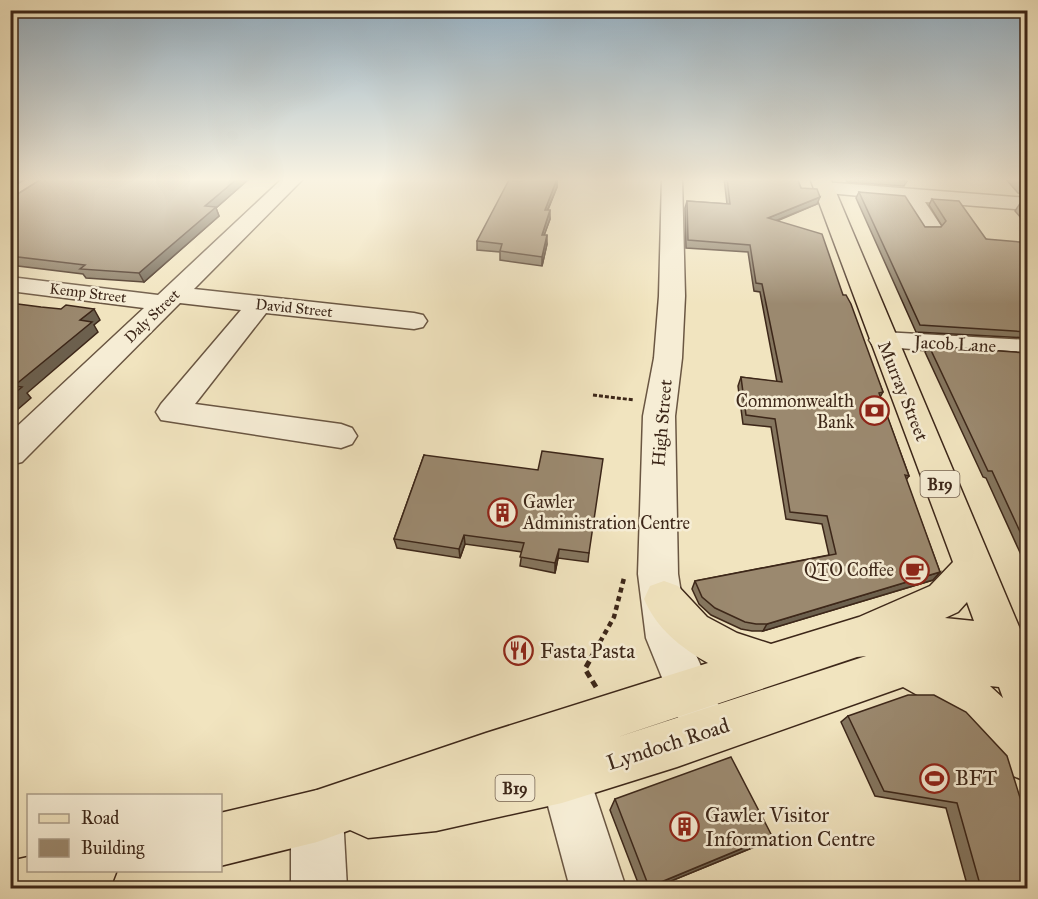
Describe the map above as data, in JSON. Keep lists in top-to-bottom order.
{
  "streets": {
    "main road": ["Murray Street", "B19", "Lyndoch Road"],
    "street": [
      "Kemp Street",
      "David Street",
      "Daly Street",
      "Jacob Lane",
      "High Street"
    ]
  },
  "crossings": [
    ["Kemp Street", "David Street"],
    ["Kemp Street", "Daly Street"],
    ["David Street", "Daly Street"],
    ["Jacob Lane", "Murray Street"],
    ["Murray Street", "B19"],
    ["Murray Street", "Lyndoch Road"],
    ["High Street", "Lyndoch Road"],
    ["B19", "Lyndoch Road"]
  ],
  "places": {
    "bank": ["Commonwealth Bank"],
    "building": ["Gawler Administration Centre", "Gawler Visitor Information Centre"],
    "cafe": ["QTO Coffee"],
    "restaurant": ["Fasta Pasta"],
    "sports": ["BFT"]
  },
  "legend": ["Road", "Building"]
}
